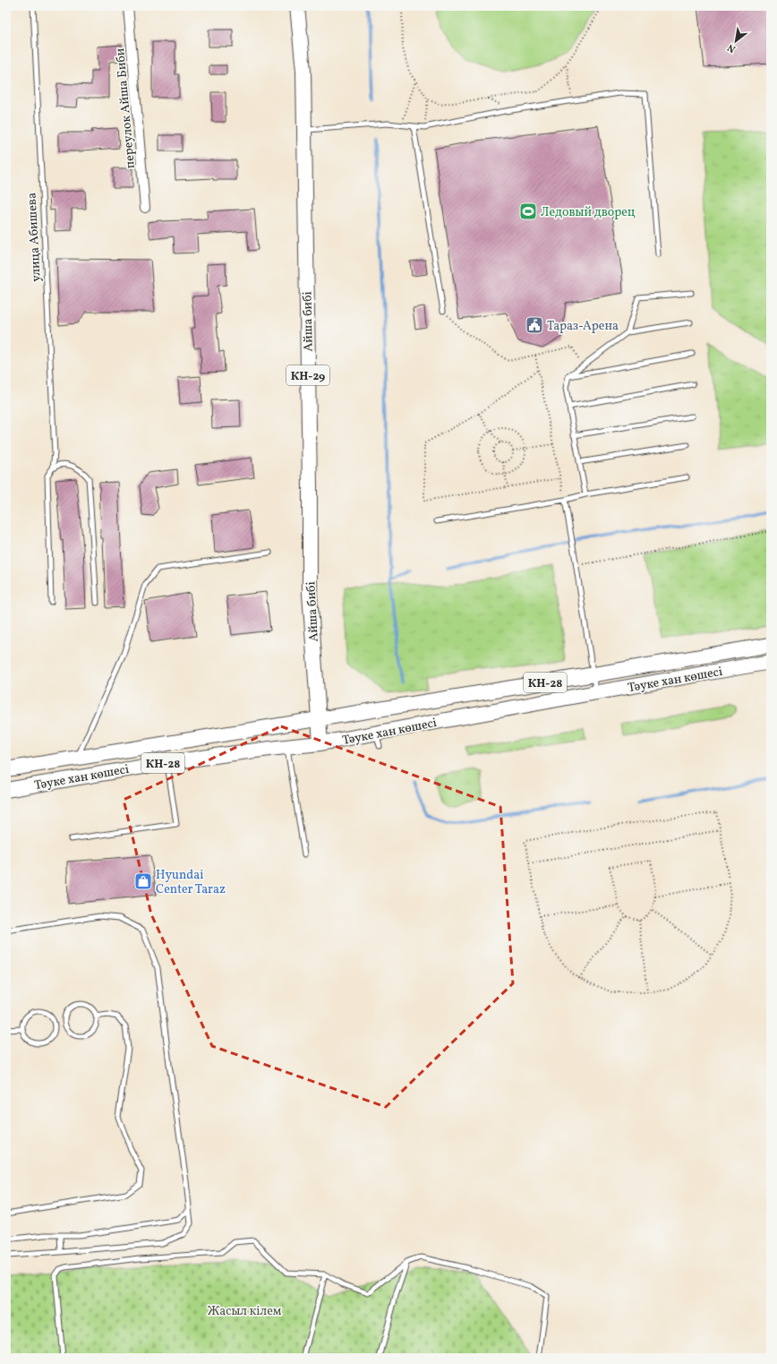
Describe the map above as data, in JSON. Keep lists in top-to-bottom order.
{
  "streets": {
    "main road": [
      "Айша бибі",
      "КН-29",
      "Тәуке хан көшесі",
      "КН-28"
    ],
    "street": ["переулок Айша Биби"],
    "lane": ["улица Абишева"]
  },
  "crossings": [
    ["Айша бибі", "Тәуке хан көшесі"]
  ],
  "parks": ["Жасыл кілем"],
  "places": {
    "sports": ["Ледовый дворец"],
    "public building": ["Тараз-Арена"],
    "shop": ["Hyundai Center Taraz"]
  },
  "north": "bottom left"
}
